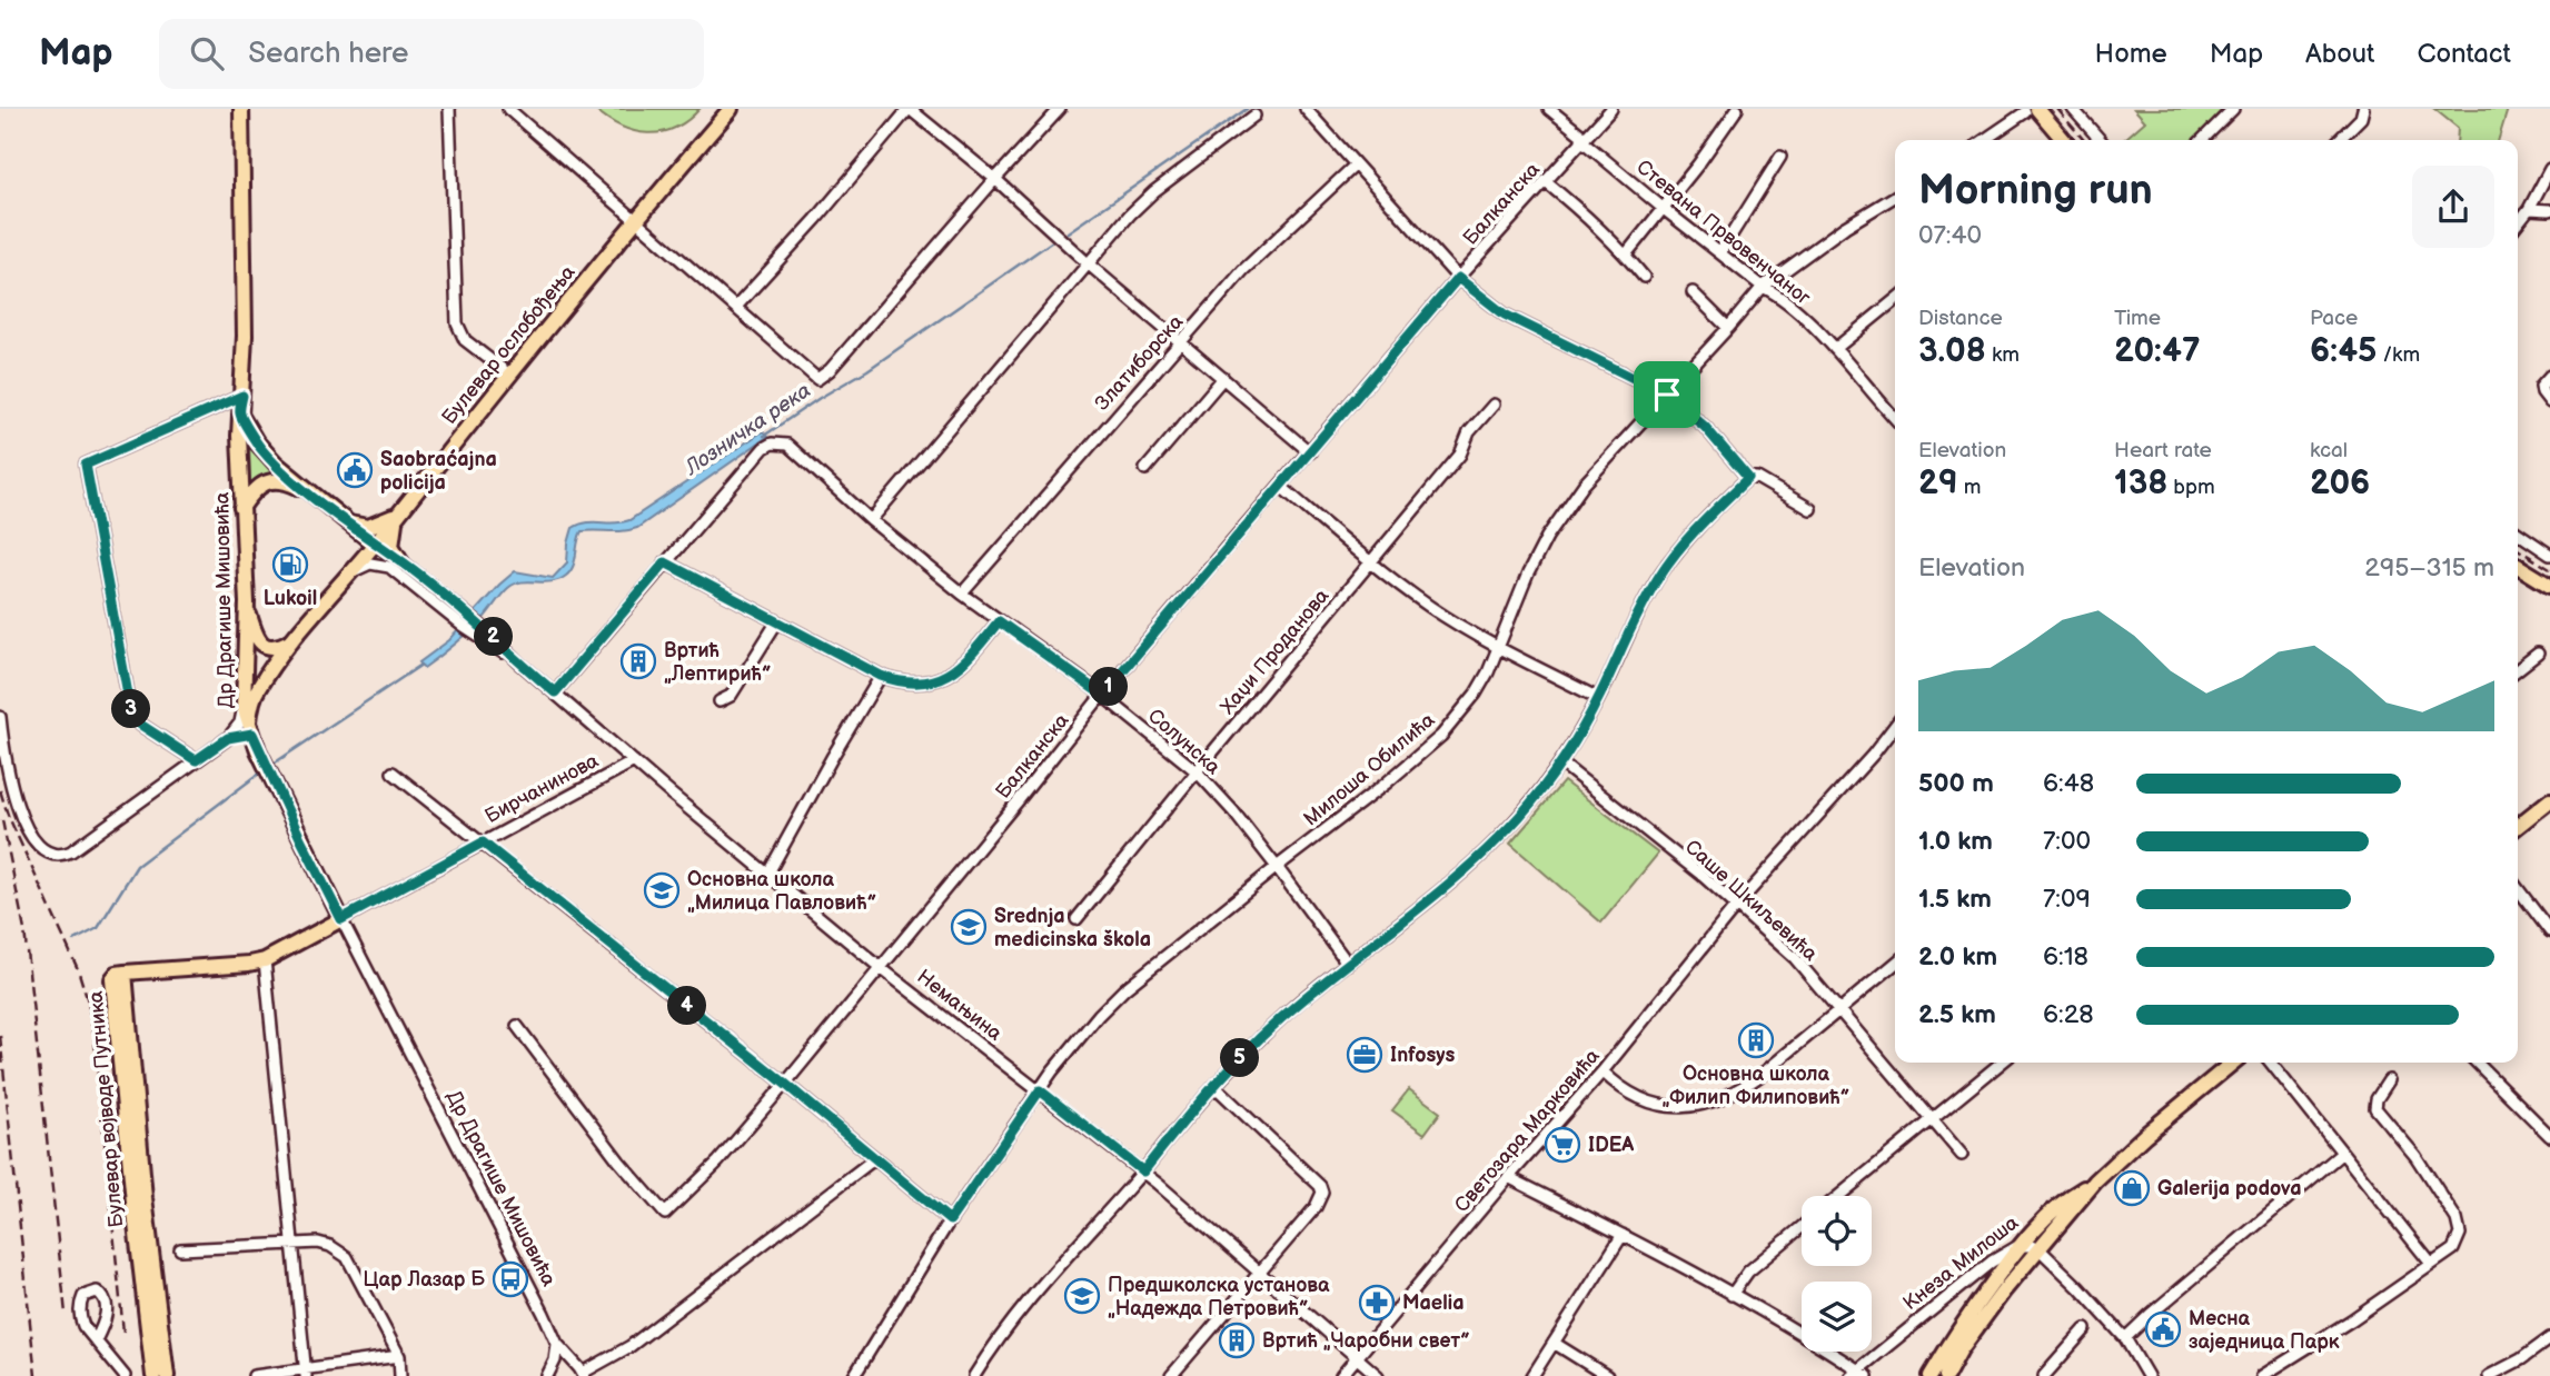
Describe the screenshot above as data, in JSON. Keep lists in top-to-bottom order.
{
  "streets": {
    "main road": [
      "Булевар ослобођења",
      "Др Драгише Мишовића",
      "Бирчанинова",
      "Немањина",
      "Булевар војводе Путника",
      "Кнеза Милоша"
    ],
    "street": [
      "Балканска",
      "Стевана Првовенчаног",
      "Златиборска",
      "Хаџи Проданова",
      "Солунска",
      "Милоша Обилића",
      "Саше Шкиљевића",
      "Светозара Марковића"
    ]
  },
  "crossings": [
    ["Балканска", "Стевана Првовенчаног"],
    ["Балканска", "Солунска"],
    ["Балканска", "Немањина"],
    ["Стевана Првовенчаног", "Милоша Обилића"],
    ["Булевар ослобођења", "Др Драгише Мишовића"],
    ["Булевар ослобођења", "Немањина"],
    ["Златиборска", "Солунска"],
    ["Др Драгише Мишовића", "Бирчанинова"],
    ["Др Драгише Мишовића", "Немањина"],
    ["Хаџи Проданова", "Солунска"],
    ["Солунска", "Милоша Обилића"],
    ["Милоша Обилића", "Немањина"],
    ["Бирчанинова", "Немањина"],
    ["Бирчанинова", "Булевар војводе Путника"],
    ["Саше Шкиљевића", "Светозара Марковића"],
    ["Немањина", "Светозара Марковића"]
  ],
  "water": ["Лозничка река"],
  "places": {
    "public building": ["Saobraćajna policija", "Месна заједница Парк"],
    "fuel station": ["Lukoil"],
    "building": ["Вртић „Лептирић”", "Основна школа „Филип Филиповић”", "Вртић „Чаробни свет”"],
    "school or university": ["Основна школа „Милица Павловић”", "Srednja medicinska škola", "Предшколска установа „Надежда Петровић”"],
    "office": ["Infosys"],
    "supermarket": ["IDEA"],
    "shop": ["Galerija podova"],
    "bus stop": ["Цар Лазар Б"],
    "pharmacy": ["Maelia"]
  },
  "page": {
    "header": "Map",
    "search": "Search here",
    "nav": [
      "Home",
      "Map",
      "About",
      "Contact"
    ],
    "heading": ["Morning run", "07:40"],
    "stats": [
      ["Distance", "3.08 km"],
      ["Time", "20:47"],
      ["Pace", "6:45 /km"],
      ["Elevation", "29 m"],
      ["Heart rate", "138 bpm"],
      ["kcal", "206"]
    ],
    "chart": ["Elevation", "295–315 m"],
    "pins": [
      "2",
      "1",
      "3",
      "4",
      "5"
    ],
    "list": [
      {
        "name": "500 m",
        "note": "6:48"
      },
      {
        "name": "1.0 km",
        "note": "7:00"
      },
      {
        "name": "1.5 km",
        "note": "7:09"
      },
      {
        "name": "2.0 km",
        "note": "6:18"
      },
      {
        "name": "2.5 km",
        "note": "6:28"
      }
    ]
  }
}
